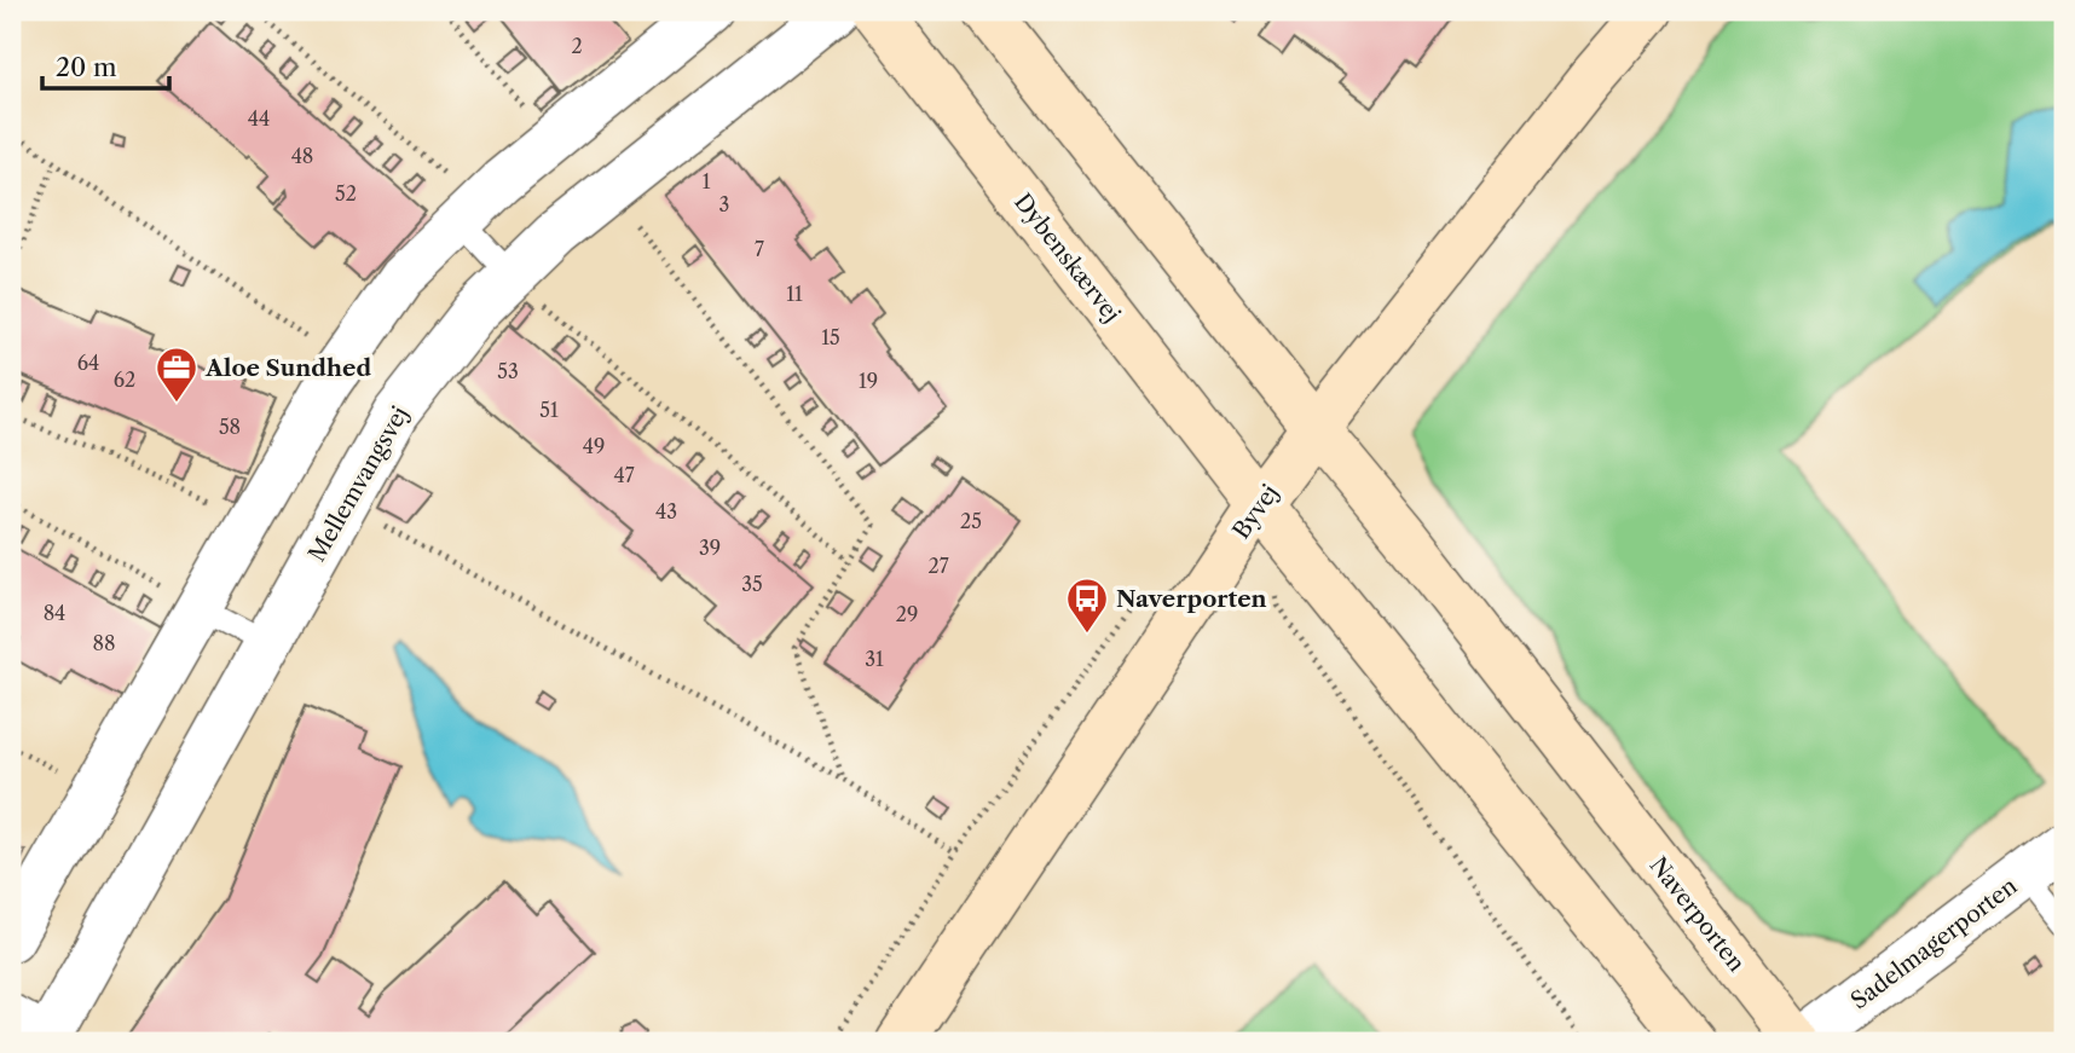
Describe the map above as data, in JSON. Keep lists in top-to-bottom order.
{
  "streets": {
    "street": [
      "Dybenskærvej",
      "Mellemvangsvej",
      "Byvej",
      "Naverporten",
      "Sadelmagerporten"
    ]
  },
  "crossings": [
    ["Dybenskærvej", "Byvej"],
    ["Byvej", "Naverporten"],
    ["Naverporten", "Sadelmagerporten"]
  ],
  "places": {
    "office": ["Aloe Sundhed"],
    "bus stop": ["Naverporten"]
  },
  "house_numbers": [
    "2",
    "44",
    "48",
    "1",
    "52",
    "3",
    "7",
    "11",
    "15",
    "64",
    "53",
    "62",
    "19",
    "51",
    "58",
    "49",
    "47",
    "43",
    "25",
    "39",
    "27",
    "35",
    "84",
    "29",
    "88",
    "31"
  ],
  "scale_bar": "20 m"
}
